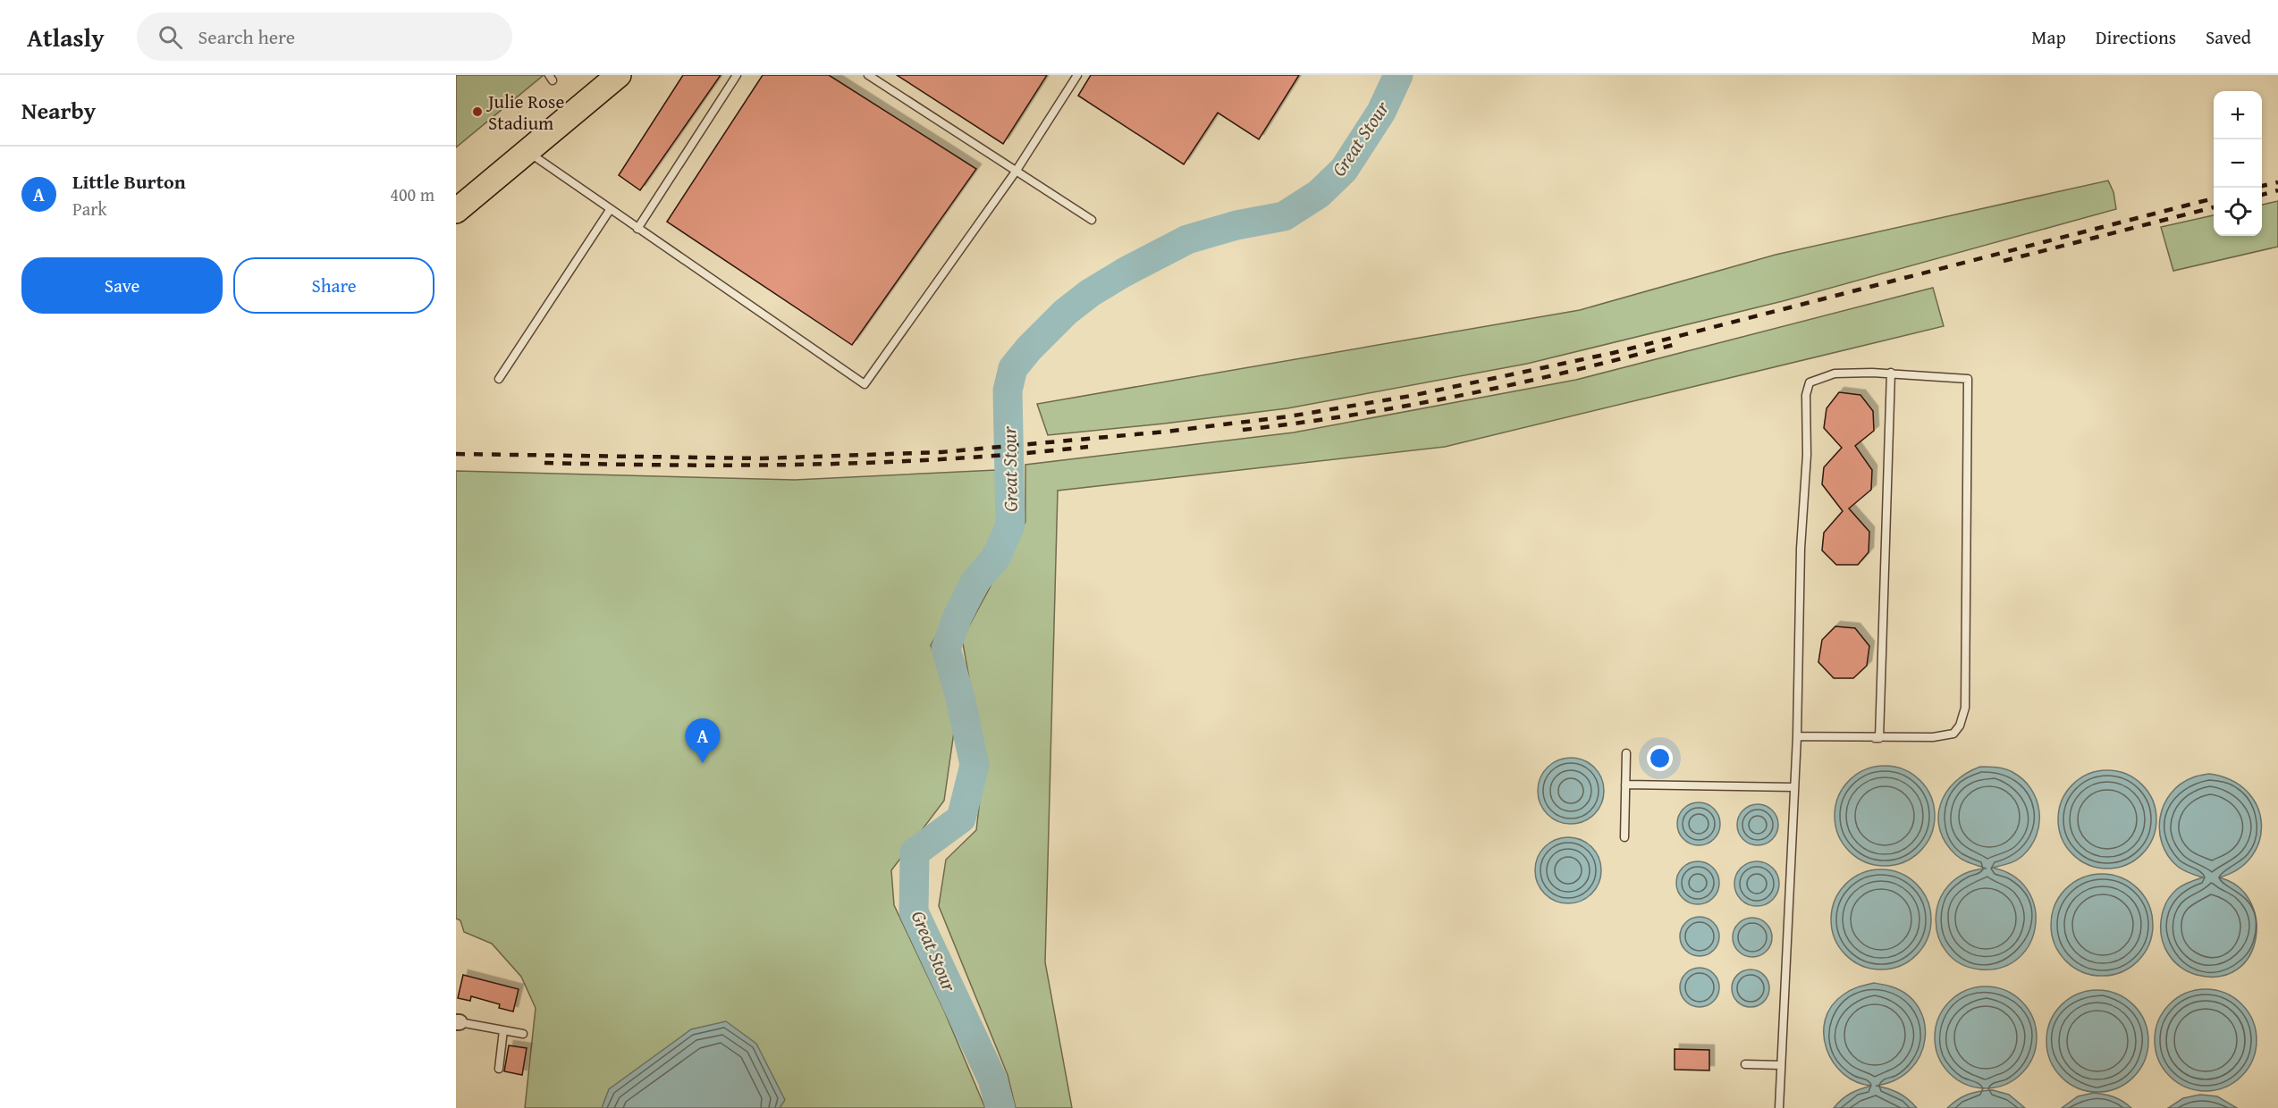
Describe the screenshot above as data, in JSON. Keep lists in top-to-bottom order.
{
  "water": ["Great Stour"],
  "places": ["Julie Rose Stadium"],
  "page": {
    "header": "Atlasly",
    "search": "Search here",
    "nav": ["Map", "Directions", "Saved"],
    "heading": "Nearby",
    "map_buttons": ["+", "−"],
    "list": [
      {
        "mark": "A",
        "name": "Little Burton",
        "note": "Park",
        "value": "400 m"
      }
    ],
    "buttons": ["Save", "Share"],
    "pins": "A"
  }
}
